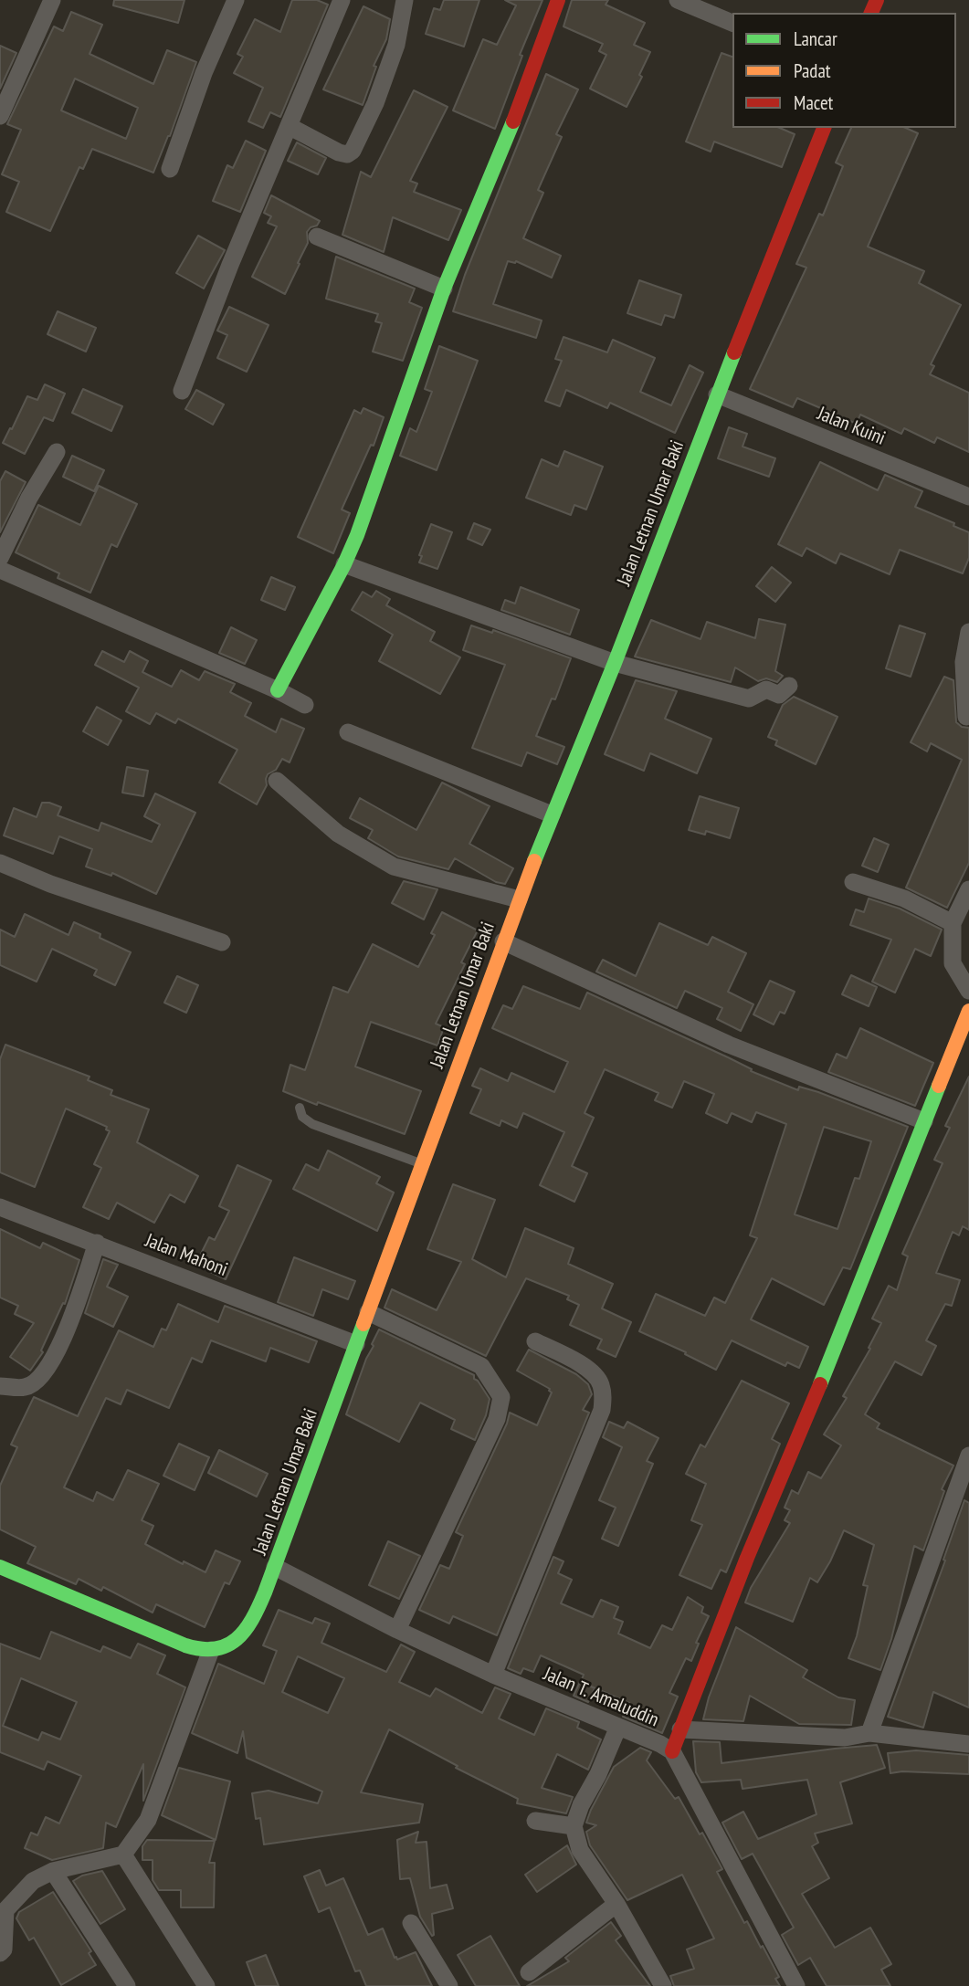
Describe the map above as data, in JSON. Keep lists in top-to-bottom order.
{
  "streets": {
    "street": [
      "Jalan Kuini",
      "Jalan Letnan Umar Baki",
      "Jalan Mahoni",
      "Jalan T. Amaluddin"
    ]
  },
  "crossings": [
    ["Jalan Kuini", "Jalan Letnan Umar Baki"],
    ["Jalan Letnan Umar Baki", "Jalan Mahoni"],
    ["Jalan Letnan Umar Baki", "Jalan T. Amaluddin"]
  ],
  "legend": ["Lancar", "Padat", "Macet"]
}
